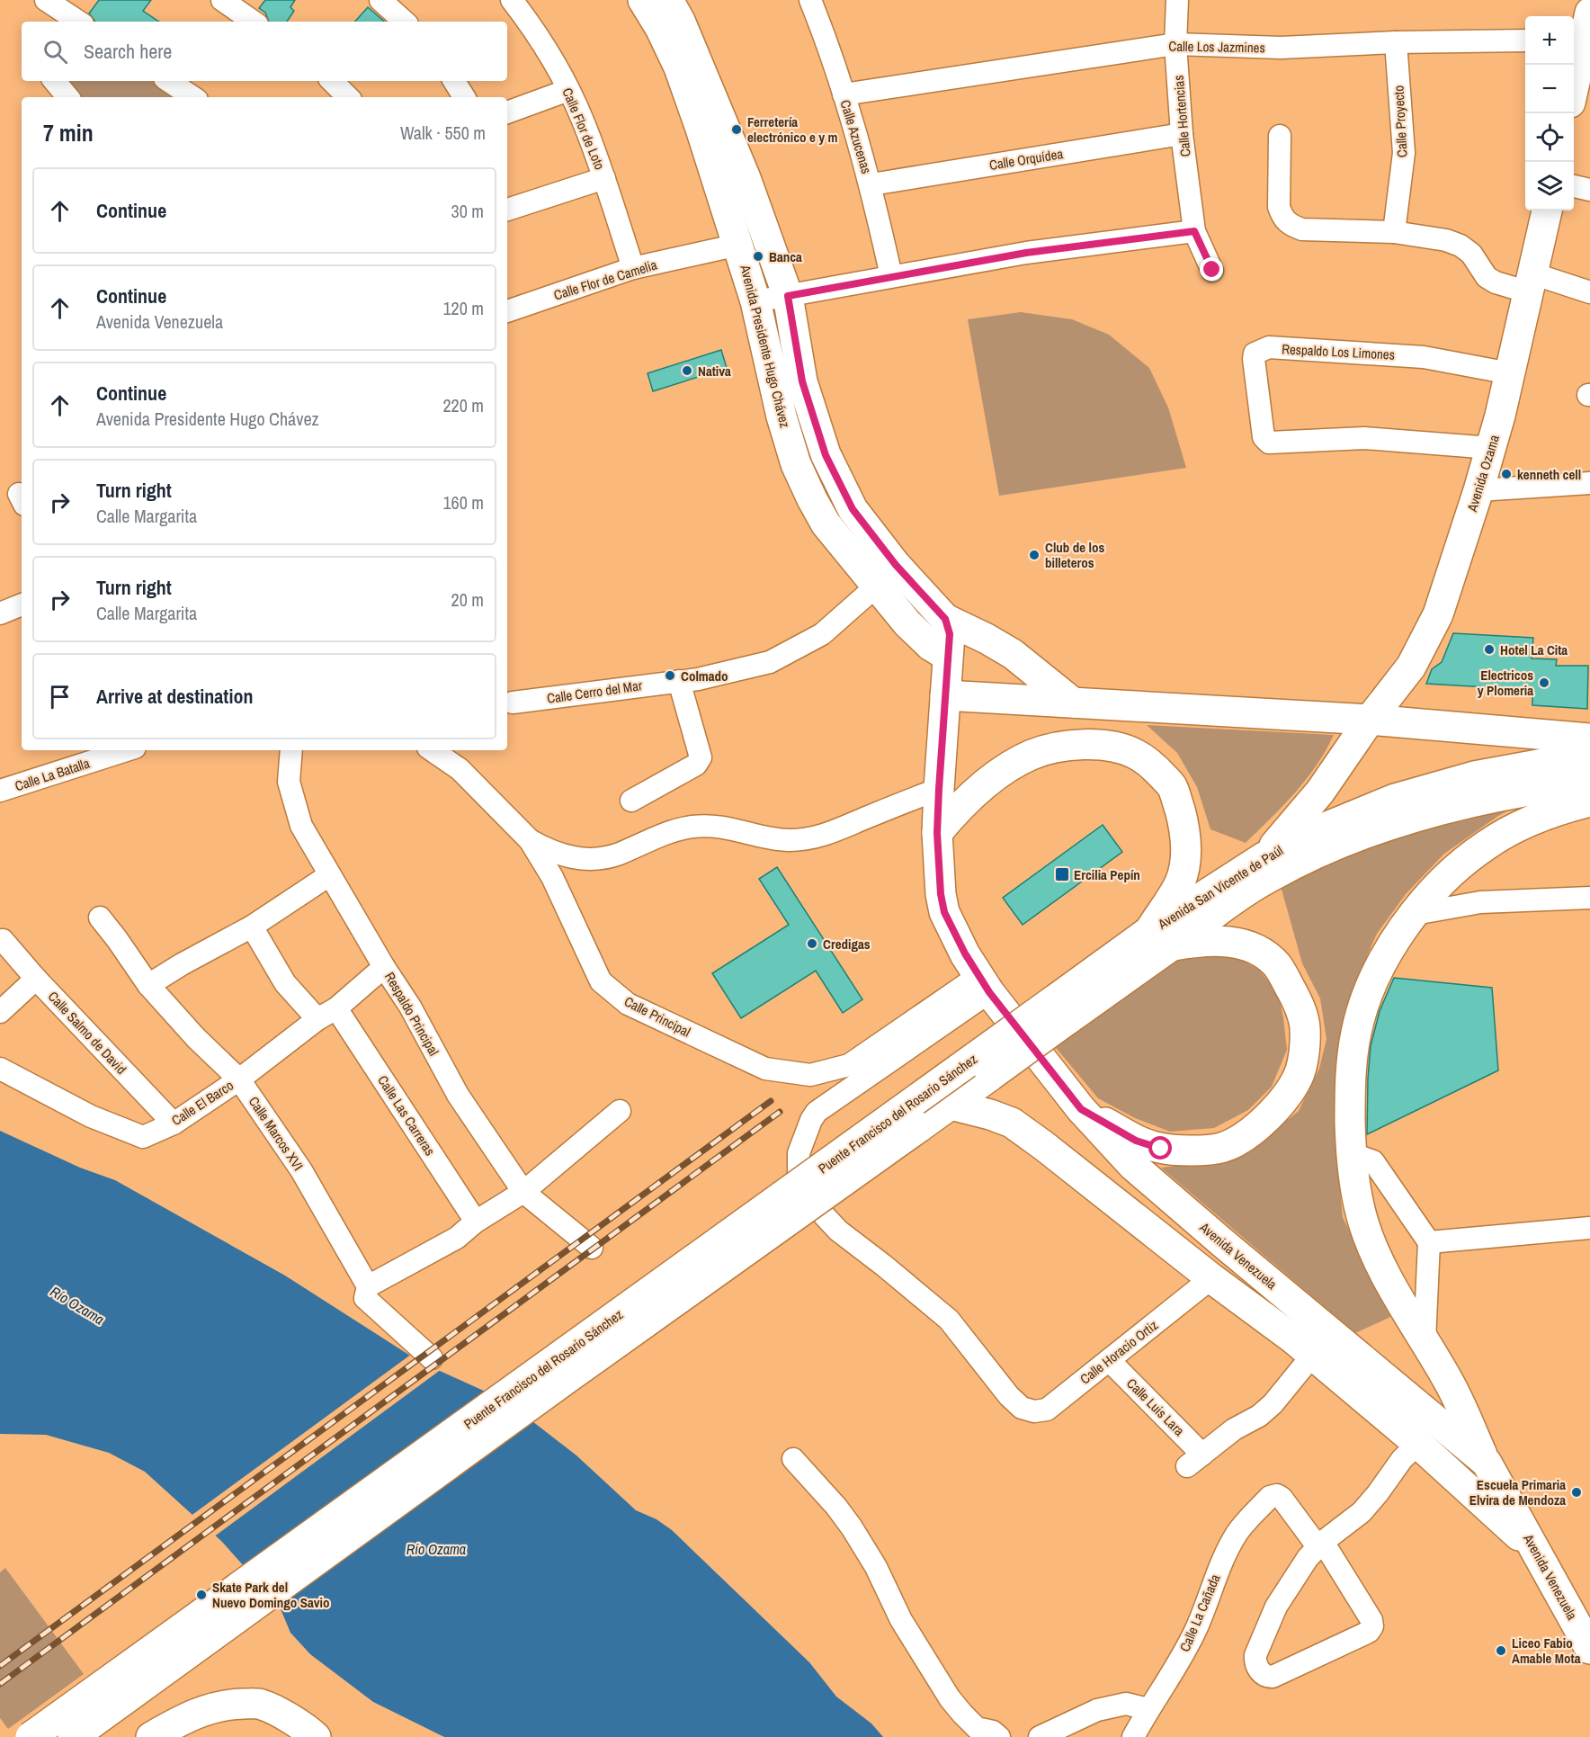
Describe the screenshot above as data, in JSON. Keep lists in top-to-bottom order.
{
  "streets": {
    "main road": [
      "Avenida Presidente Hugo Chávez",
      "Avenida Ozama",
      "Avenida San Vicente de Paúl",
      "Puente Francisco del Rosario Sánchez",
      "Avenida Venezuela"
    ],
    "street": [
      "Calle Los Jazmines",
      "Calle Hortencias",
      "Calle Proyecto",
      "Calle Flor de Loto",
      "Calle Azucenas",
      "Calle Orquídea",
      "Calle Flor de Camelia",
      "Respaldo Los Limones",
      "Calle Cerro del Mar",
      "Calle La Batalla",
      "Respaldo Principal",
      "Calle Principal",
      "Calle Salmo de David",
      "Calle El Barco",
      "Calle Las Carreras",
      "Calle Marcos XVI",
      "Calle Horacio Ortiz",
      "Calle Luis Lara",
      "Calle La Cañada"
    ]
  },
  "crossings": [
    ["Calle Los Jazmines", "Calle Hortencias"],
    ["Calle Los Jazmines", "Calle Proyecto"],
    ["Calle Los Jazmines", "Calle Azucenas"],
    ["Calle Hortencias", "Calle Orquídea"],
    ["Calle Flor de Loto", "Calle Flor de Camelia"],
    ["Calle Azucenas", "Calle Orquídea"],
    ["Calle Flor de Camelia", "Avenida Presidente Hugo Chávez"],
    ["Avenida Presidente Hugo Chávez", "Calle Cerro del Mar"],
    ["Respaldo Los Limones", "Avenida Ozama"],
    ["Avenida Ozama", "Avenida San Vicente de Paúl"],
    ["Avenida San Vicente de Paúl", "Puente Francisco del Rosario Sánchez"],
    ["Respaldo Principal", "Calle El Barco"],
    ["Calle Principal", "Avenida Venezuela"],
    ["Calle Principal", "Calle Horacio Ortiz"],
    ["Calle Salmo de David", "Calle El Barco"],
    ["Calle El Barco", "Calle Las Carreras"],
    ["Calle El Barco", "Calle Marcos XVI"],
    ["Avenida Venezuela", "Calle Horacio Ortiz"],
    ["Calle Horacio Ortiz", "Calle Luis Lara"]
  ],
  "water": ["Río Ozama"],
  "places": {
    "other": [
      "Ferretería electrónico e y m",
      "Banca",
      "Nativa",
      "kenneth cell",
      "Club de los billeteros",
      "Hotel La Cita",
      "Colmado",
      "Electricos y Plomeria",
      "Credigas",
      "Escuela Primaria Elvira de Mendoza",
      "Skate Park del Nuevo Domingo Savio",
      "Liceo Fabio Amable Mota"
    ],
    "transit": ["Ercilia Pepín"]
  },
  "page": {
    "map_buttons": ["+", "−"],
    "search": "Search here",
    "heading": ["7 min", "Walk · 550 m"],
    "list": [
      ["Continue", "30 m"],
      ["Continue", "Avenida Venezuela", "120 m"],
      ["Continue", "Avenida Presidente Hugo Chávez", "220 m"],
      ["Turn right", "Calle Margarita", "160 m"],
      ["Turn right", "Calle Margarita", "20 m"],
      "Arrive at destination"
    ]
  }
}
